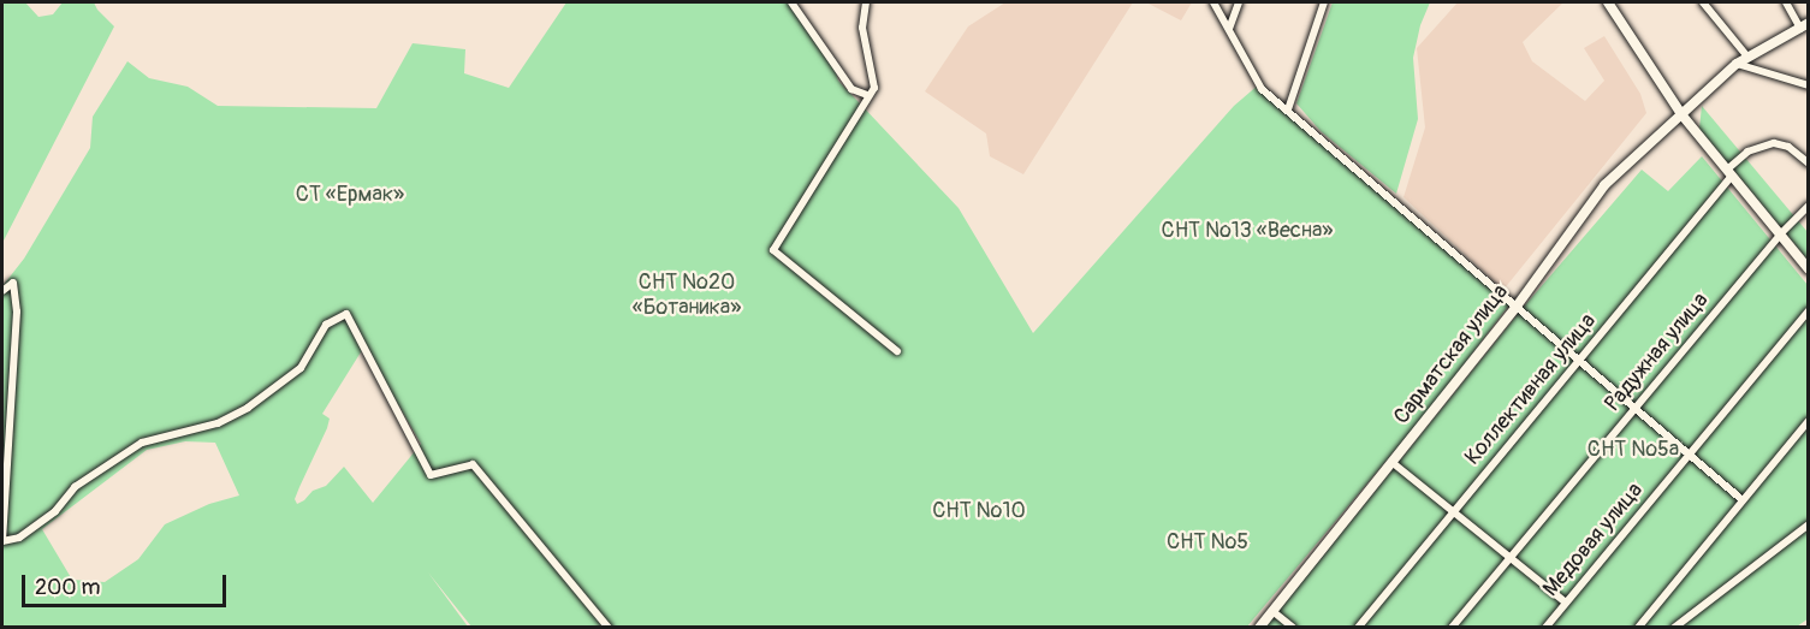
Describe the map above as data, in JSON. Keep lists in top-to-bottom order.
{
  "streets": {
    "main road": ["Сарматская улица"],
    "street": ["Радужная улица", "Коллективная улица", "Медовая улица"]
  },
  "parks": [
    "СТ «Ермак»",
    "СНТ №13 «Весна»",
    "СНТ №20 «Ботаника»",
    "СНТ №5а",
    "СНТ №10",
    "СНТ №5"
  ],
  "scale_bar": "200 m"
}
